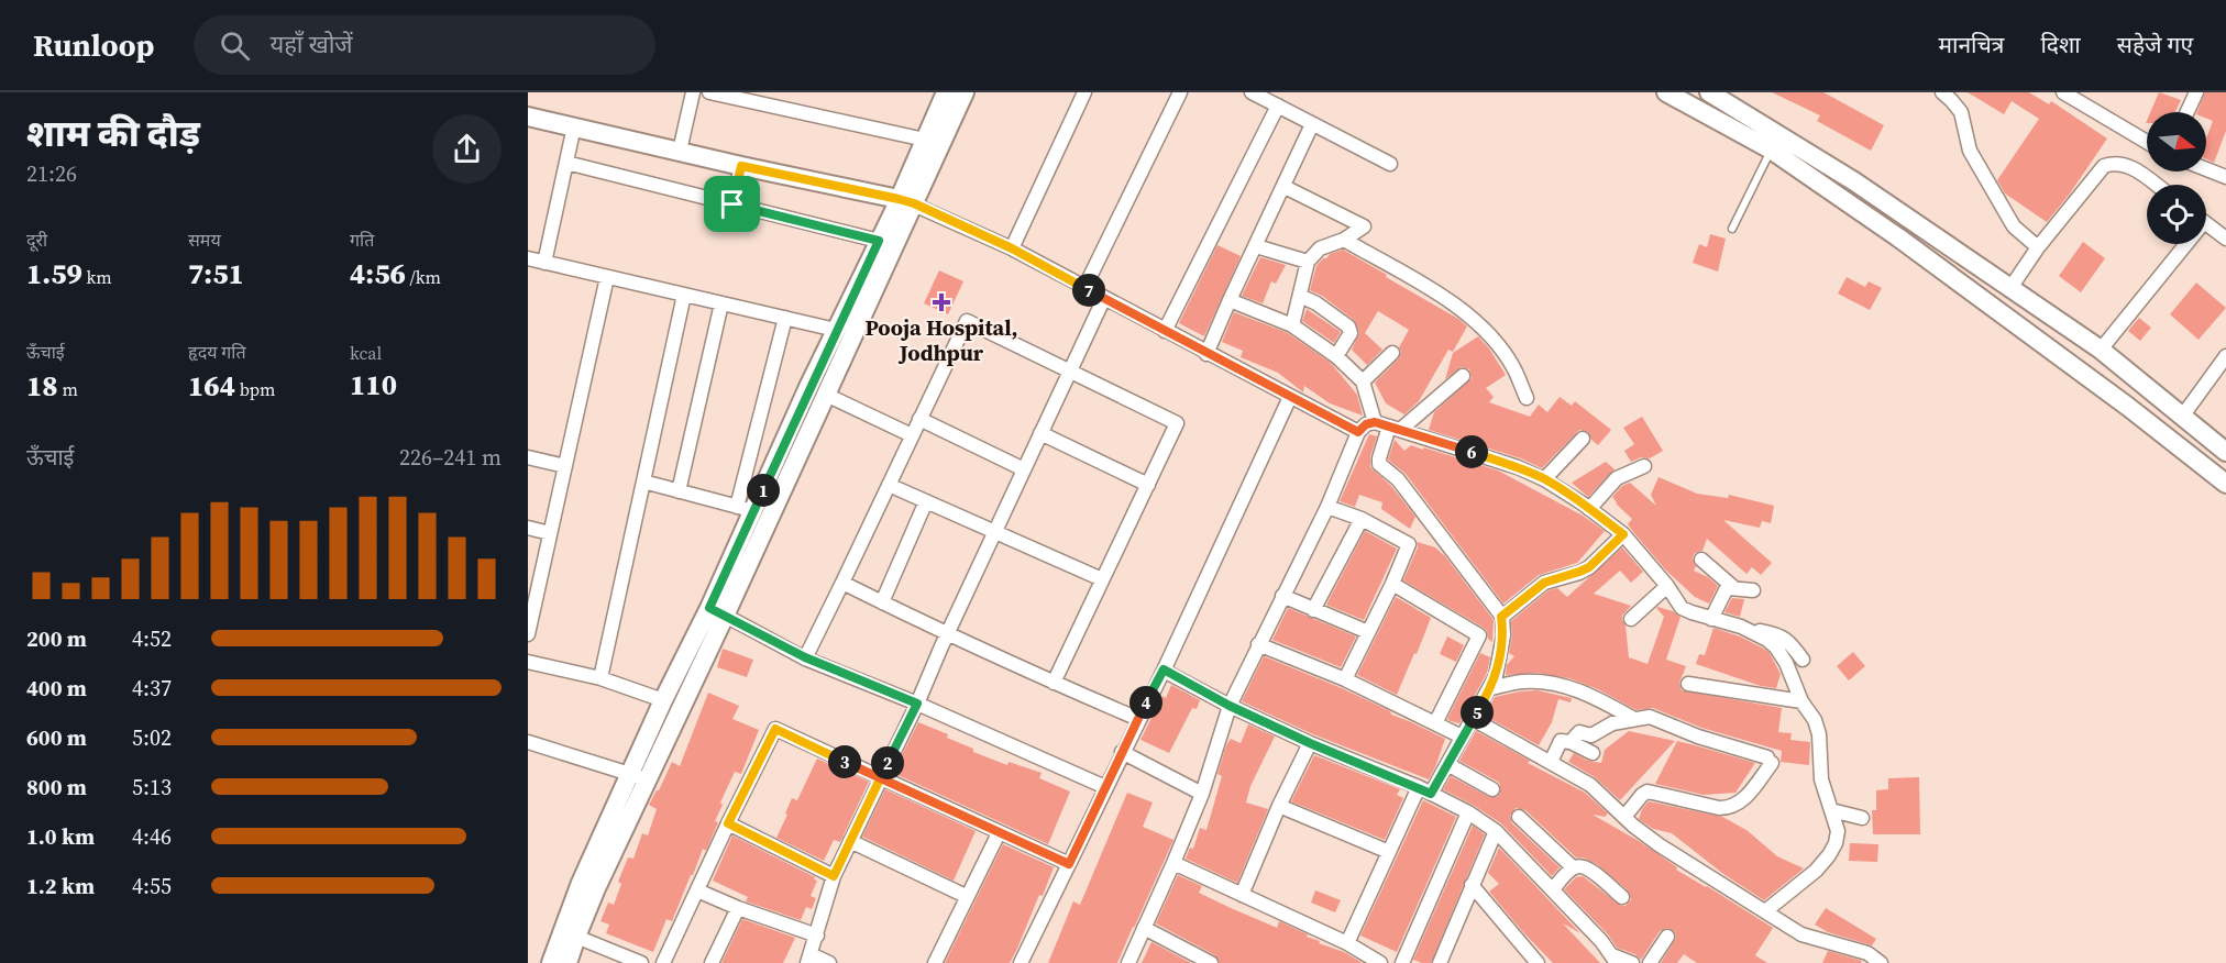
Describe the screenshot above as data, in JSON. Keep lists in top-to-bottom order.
{
  "places": {
    "health": ["Pooja Hospital, Jodhpur"]
  },
  "north": "right",
  "page": {
    "header": "Runloop",
    "search": "यहाँ खोजें",
    "nav": ["मानचित्र", "दिशा", "सहेजे गए"],
    "heading": ["शाम की दौड़", "21:26"],
    "stats": [
      ["दूरी", "1.59 km"],
      ["समय", "7:51"],
      ["गति", "4:56 /km"],
      ["ऊँचाई", "18 m"],
      ["हृदय गति", "164 bpm"],
      ["kcal", "110"]
    ],
    "pins": [
      "7",
      "6",
      "1",
      "4",
      "5",
      "3",
      "2"
    ],
    "chart": ["ऊँचाई", "226–241 m"],
    "list": [
      {
        "name": "200 m",
        "note": "4:52"
      },
      {
        "name": "400 m",
        "note": "4:37"
      },
      {
        "name": "600 m",
        "note": "5:02"
      },
      {
        "name": "800 m",
        "note": "5:13"
      },
      {
        "name": "1.0 km",
        "note": "4:46"
      },
      {
        "name": "1.2 km",
        "note": "4:55"
      }
    ]
  }
}
